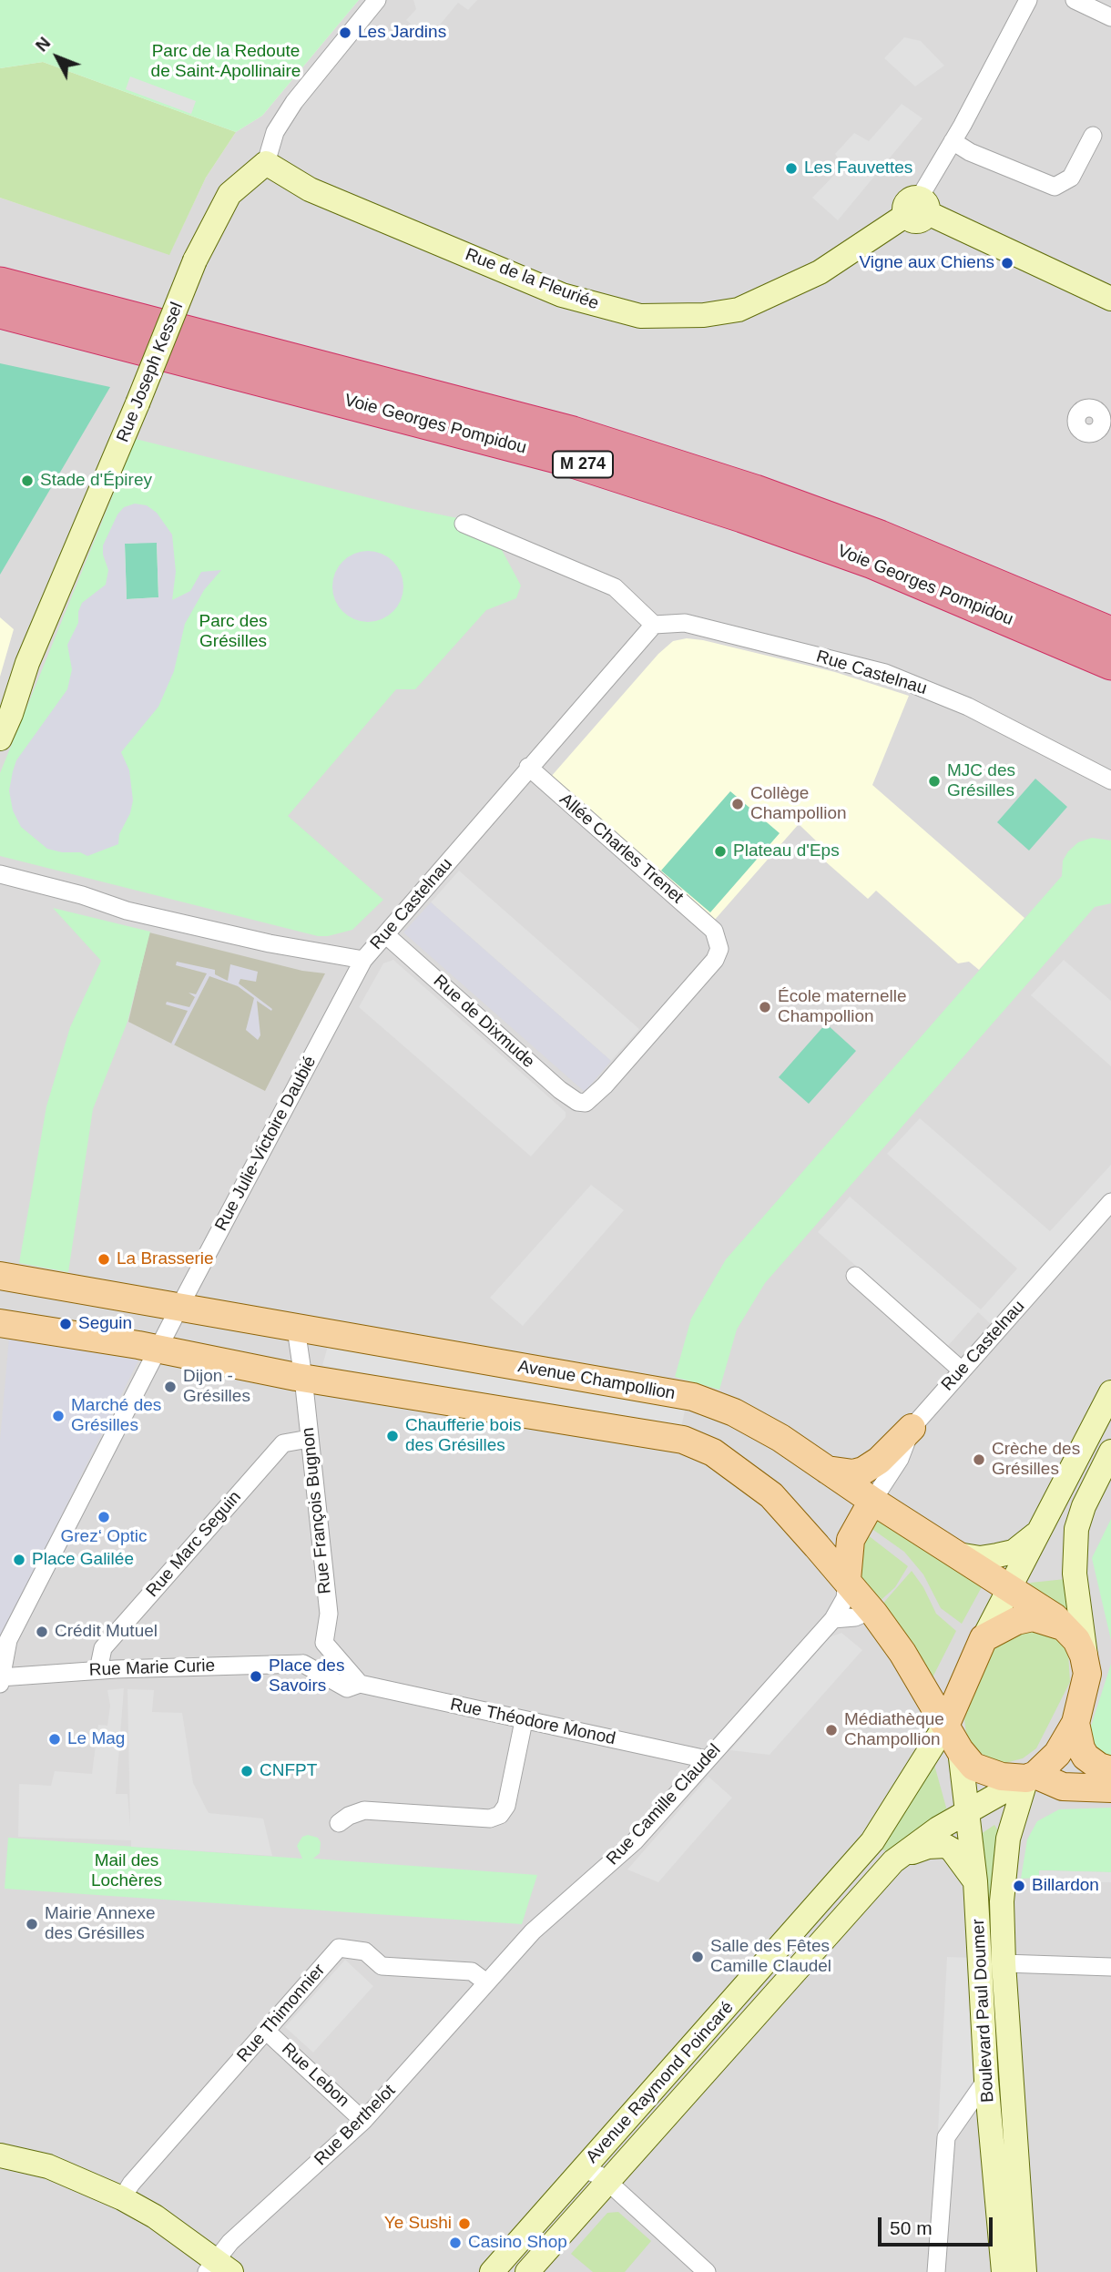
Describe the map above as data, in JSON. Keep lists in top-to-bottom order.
{
  "streets": {
    "highway": ["Voie Georges Pompidou", "M 274"],
    "main road": [
      "Rue de la Fleuriée",
      "Rue Joseph Kessel",
      "Avenue Champollion",
      "Boulevard Paul Doumer",
      "Avenue Raymond Poincaré"
    ],
    "street": [
      "Rue Castelnau",
      "Allée Charles Trenet",
      "Rue de Dixmude",
      "Rue Julie-Victoire Daubié",
      "Rue François Bugnon",
      "Rue Marc Seguin",
      "Rue Marie Curie",
      "Rue Théodore Monod",
      "Rue Camille Claudel",
      "Rue Thimonnier",
      "Rue Lebon",
      "Rue Berthelot"
    ]
  },
  "crossings": [
    ["Rue de la Fleuriée", "Rue Joseph Kessel"],
    ["Rue Castelnau", "Allée Charles Trenet"],
    ["Rue Castelnau", "Rue de Dixmude"],
    ["Rue Castelnau", "Rue Julie-Victoire Daubié"],
    ["Rue Castelnau", "Avenue Champollion"],
    ["Allée Charles Trenet", "Rue de Dixmude"],
    ["Rue Julie-Victoire Daubié", "Avenue Champollion"],
    ["Avenue Champollion", "Rue François Bugnon"],
    ["Avenue Champollion", "Rue Camille Claudel"],
    ["Avenue Champollion", "Boulevard Paul Doumer"],
    ["Avenue Champollion", "Avenue Raymond Poincaré"],
    ["Rue François Bugnon", "Rue Marc Seguin"],
    ["Rue Marc Seguin", "Rue Marie Curie"],
    ["Rue Théodore Monod", "Rue Camille Claudel"],
    ["Rue Camille Claudel", "Rue Thimonnier"],
    ["Rue Camille Claudel", "Rue Berthelot"],
    ["Boulevard Paul Doumer", "Avenue Raymond Poincaré"],
    ["Rue Thimonnier", "Rue Lebon"],
    ["Rue Thimonnier", "Rue Berthelot"],
    ["Rue Lebon", "Rue Berthelot"]
  ],
  "parks": ["Parc de la Redoute de Saint-Apollinaire", "Parc des Grésilles", "Mail des Lochères"],
  "places": [
    "Les Jardins",
    "Les Fauvettes",
    "Vigne aux Chiens",
    "Stade d'Épirey",
    "MJC des Grésilles",
    "Collège Champollion",
    "Plateau d'Eps",
    "École maternelle Champollion",
    "La Brasserie",
    "Seguin",
    "Dijon - Grésilles",
    "Marché des Grésilles",
    "Chaufferie bois des Grésilles",
    "Crèche des Grésilles",
    "Grez‘ Optic",
    "Place Galilée",
    "Crédit Mutuel",
    "Place des Savoirs",
    "Médiathèque Champollion",
    "Le Mag",
    "CNFPT",
    "Billardon",
    "Mairie Annexe des Grésilles",
    "Salle des Fêtes Camille Claudel",
    "Ye Sushi",
    "Casino Shop"
  ],
  "scale_bar": "50 m",
  "north": "top left"
}
